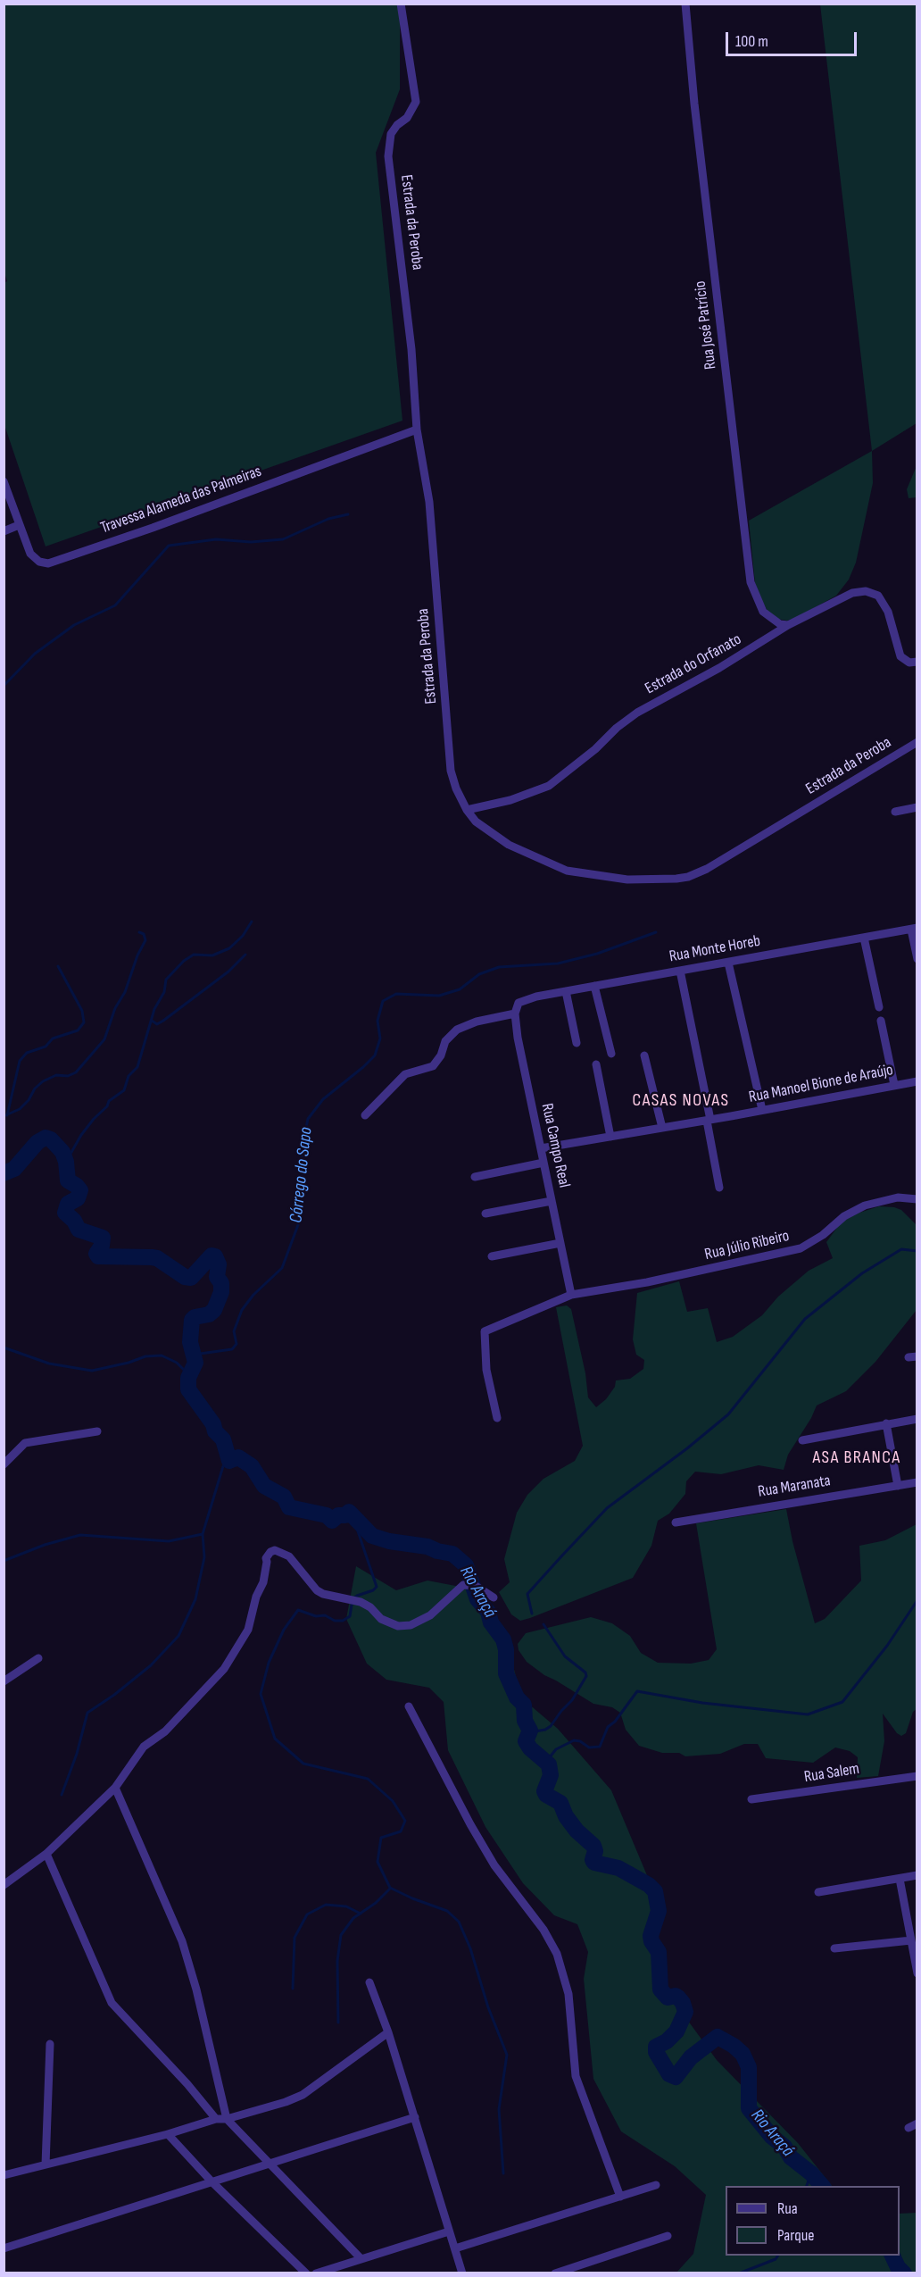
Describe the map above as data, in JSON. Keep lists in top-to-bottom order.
{
  "streets": {
    "street": [
      "Estrada da Peroba",
      "Rua José Patrício",
      "Travessa Alameda das Palmeiras",
      "Estrada do Orfanato",
      "Rua Monte Horeb",
      "Rua Manoel Bione de Araújo",
      "Rua Campo Real",
      "Rua Júlio Ribeiro",
      "Rua Maranata",
      "Rua Salem"
    ]
  },
  "crossings": [
    ["Estrada da Peroba", "Travessa Alameda das Palmeiras"],
    ["Estrada da Peroba", "Estrada do Orfanato"],
    ["Rua José Patrício", "Estrada do Orfanato"],
    ["Rua Monte Horeb", "Rua Campo Real"],
    ["Rua Manoel Bione de Araújo", "Rua Campo Real"],
    ["Rua Campo Real", "Rua Júlio Ribeiro"]
  ],
  "districts": ["CASAS NOVAS", "ASA BRANCA"],
  "water": ["Córrego do Sapo", "Rio Araçá"],
  "legend": ["Rua", "Parque"],
  "scale_bar": "100 m"
}
